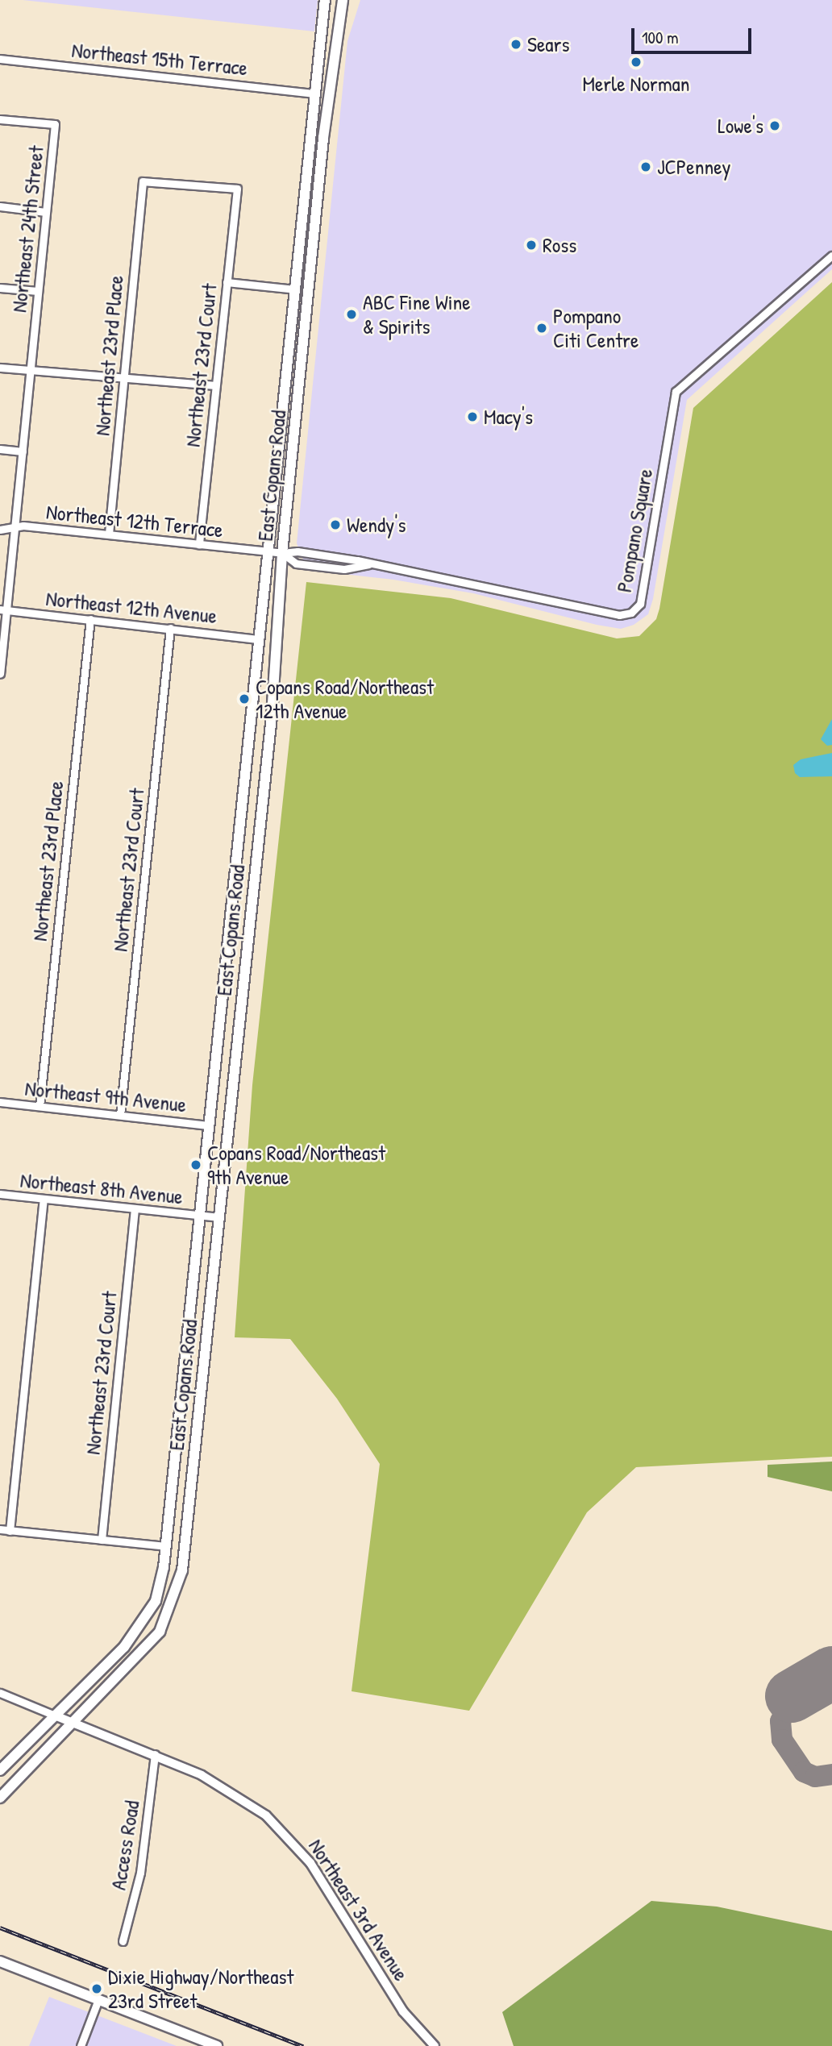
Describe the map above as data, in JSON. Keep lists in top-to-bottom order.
{
  "streets": {
    "main road": ["East Copans Road"],
    "street": [
      "Northeast 15th Terrace",
      "Northeast 24th Street",
      "Northeast 23rd Place",
      "Northeast 23rd Court",
      "Northeast 12th Terrace",
      "Pompano Square",
      "Northeast 12th Avenue",
      "Northeast 9th Avenue",
      "Northeast 8th Avenue",
      "Access Road",
      "Northeast 3rd Avenue"
    ]
  },
  "crossings": [
    ["Northeast 15th Terrace", "East Copans Road"],
    ["Northeast 24th Street", "Northeast 12th Terrace"],
    ["Northeast 24th Street", "Northeast 12th Avenue"],
    ["Northeast 23rd Place", "Northeast 23rd Court"],
    ["Northeast 23rd Place", "Northeast 12th Terrace"],
    ["Northeast 23rd Place", "Northeast 12th Avenue"],
    ["Northeast 23rd Place", "Northeast 9th Avenue"],
    ["Northeast 23rd Court", "Northeast 12th Terrace"],
    ["Northeast 23rd Court", "Northeast 12th Avenue"],
    ["Northeast 23rd Court", "Northeast 9th Avenue"],
    ["Northeast 23rd Court", "Northeast 8th Avenue"],
    ["East Copans Road", "Northeast 12th Terrace"],
    ["East Copans Road", "Pompano Square"],
    ["East Copans Road", "Northeast 12th Avenue"],
    ["East Copans Road", "Northeast 9th Avenue"],
    ["East Copans Road", "Northeast 8th Avenue"],
    ["East Copans Road", "Northeast 3rd Avenue"],
    ["Northeast 12th Terrace", "Pompano Square"],
    ["Access Road", "Northeast 3rd Avenue"]
  ],
  "places": [
    "Sears",
    "Merle Norman",
    "Lowe's",
    "JCPenney",
    "Ross",
    "ABC Fine Wine & Spirits",
    "Pompano Citi Centre",
    "Macy's",
    "Wendy's",
    "Copans Road/Northeast 12th Avenue",
    "Copans Road/Northeast 9th Avenue",
    "Dixie Highway/Northeast 23rd Street"
  ],
  "scale_bar": "100 m"
}
